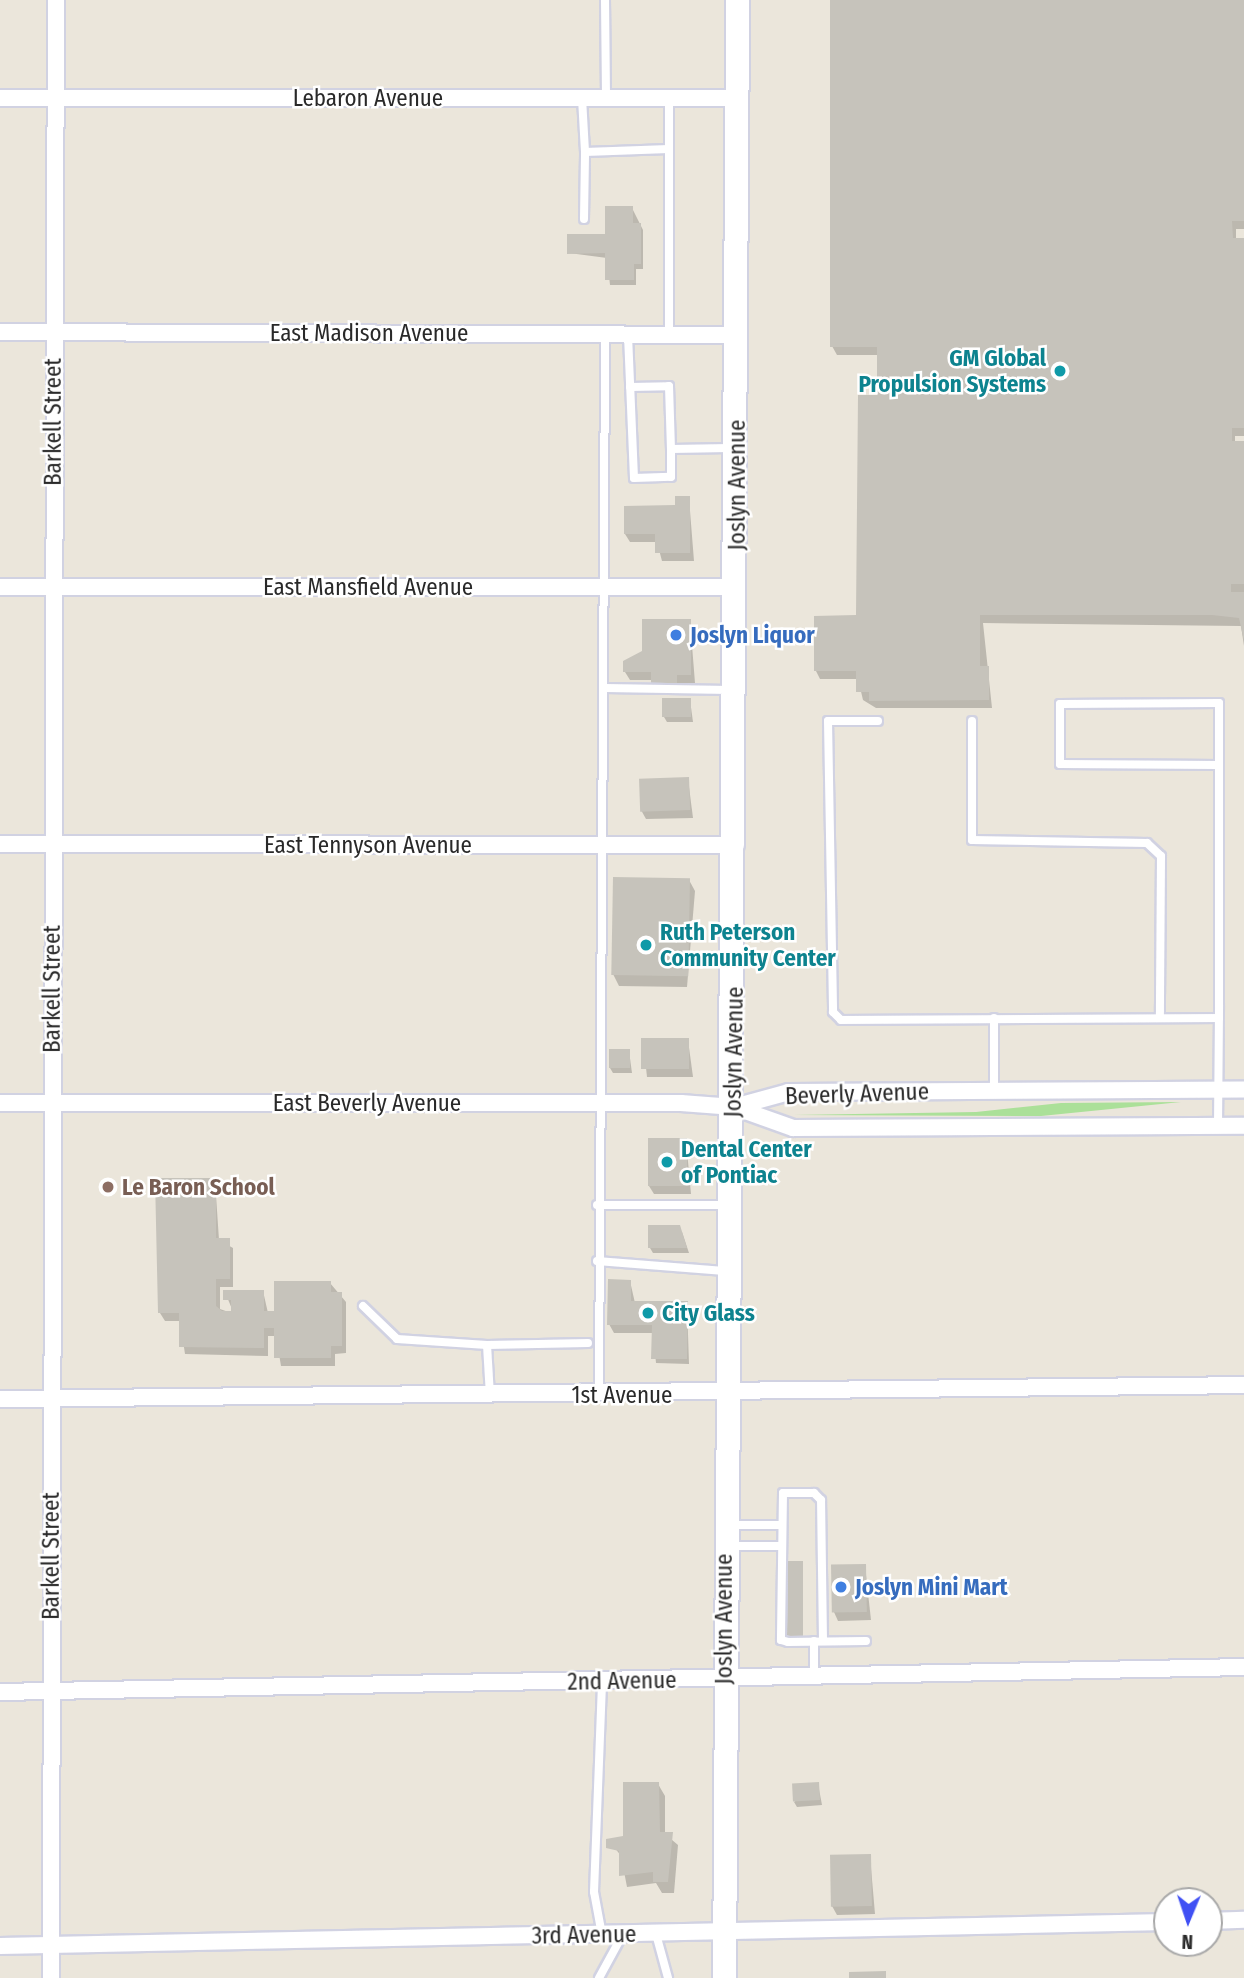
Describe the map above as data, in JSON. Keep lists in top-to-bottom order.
{
  "streets": {
    "main road": ["Joslyn Avenue"],
    "street": [
      "Lebaron Avenue",
      "East Madison Avenue",
      "Barkell Street",
      "East Mansfield Avenue",
      "East Tennyson Avenue",
      "Beverly Avenue",
      "East Beverly Avenue",
      "1st Avenue",
      "2nd Avenue",
      "3rd Avenue"
    ]
  },
  "crossings": [
    ["Lebaron Avenue", "Barkell Street"],
    ["Lebaron Avenue", "Joslyn Avenue"],
    ["East Madison Avenue", "Barkell Street"],
    ["East Madison Avenue", "Joslyn Avenue"],
    ["Barkell Street", "East Mansfield Avenue"],
    ["Barkell Street", "East Tennyson Avenue"],
    ["Barkell Street", "East Beverly Avenue"],
    ["Barkell Street", "1st Avenue"],
    ["Barkell Street", "2nd Avenue"],
    ["Barkell Street", "3rd Avenue"],
    ["Joslyn Avenue", "East Mansfield Avenue"],
    ["Joslyn Avenue", "East Tennyson Avenue"],
    ["Joslyn Avenue", "Beverly Avenue"],
    ["Joslyn Avenue", "East Beverly Avenue"],
    ["Joslyn Avenue", "1st Avenue"],
    ["Joslyn Avenue", "2nd Avenue"],
    ["Joslyn Avenue", "3rd Avenue"],
    ["Beverly Avenue", "East Beverly Avenue"]
  ],
  "places": [
    "GM Global Propulsion Systems",
    "Joslyn Liquor",
    "Ruth Peterson Community Center",
    "Dental Center of Pontiac",
    "Le Baron School",
    "City Glass",
    "Joslyn Mini Mart"
  ],
  "north": "bottom"
}
